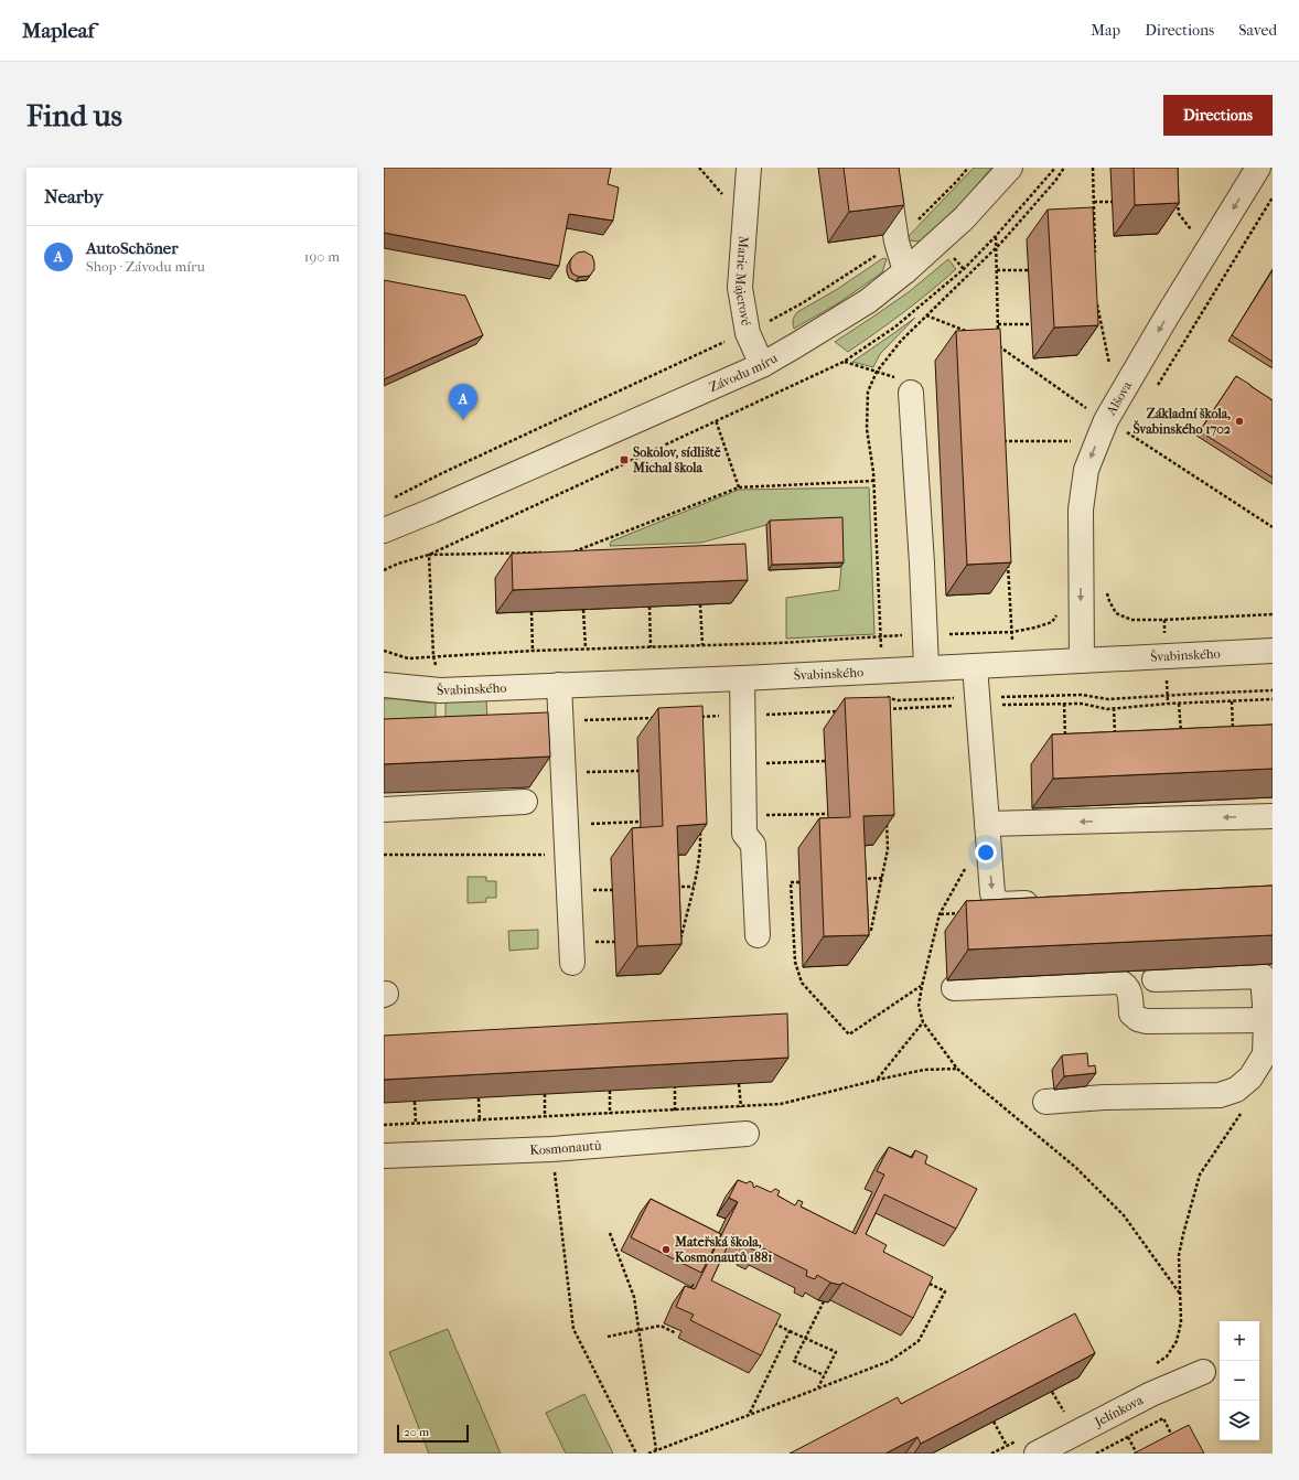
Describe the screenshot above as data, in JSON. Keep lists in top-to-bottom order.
{
  "streets": {
    "street": [
      "Marie Majerové",
      "Závodu míru",
      "Alšova",
      "Švabinského",
      "Kosmonautů",
      "Jelínkova"
    ]
  },
  "crossings": [
    ["Marie Majerové", "Závodu míru"],
    ["Alšova", "Švabinského"]
  ],
  "places": {
    "other": ["Základní škola, Švabinského 1702", "Mateřská škola, Kosmonautů 1881"],
    "transit": ["Sokolov, sídliště Michal škola"]
  },
  "scale_bar": "20 m",
  "page": {
    "header": "Mapleaf",
    "nav": ["Map", "Directions", "Saved"],
    "buttons": "Directions",
    "title": "Find us",
    "heading": "Nearby",
    "list": [
      {
        "mark": "A",
        "name": "AutoSchöner",
        "note": "Shop · Závodu míru",
        "value": "190 m"
      }
    ],
    "pins": "A",
    "map_buttons": ["+", "−"],
    "scale": "20 m"
  }
}
